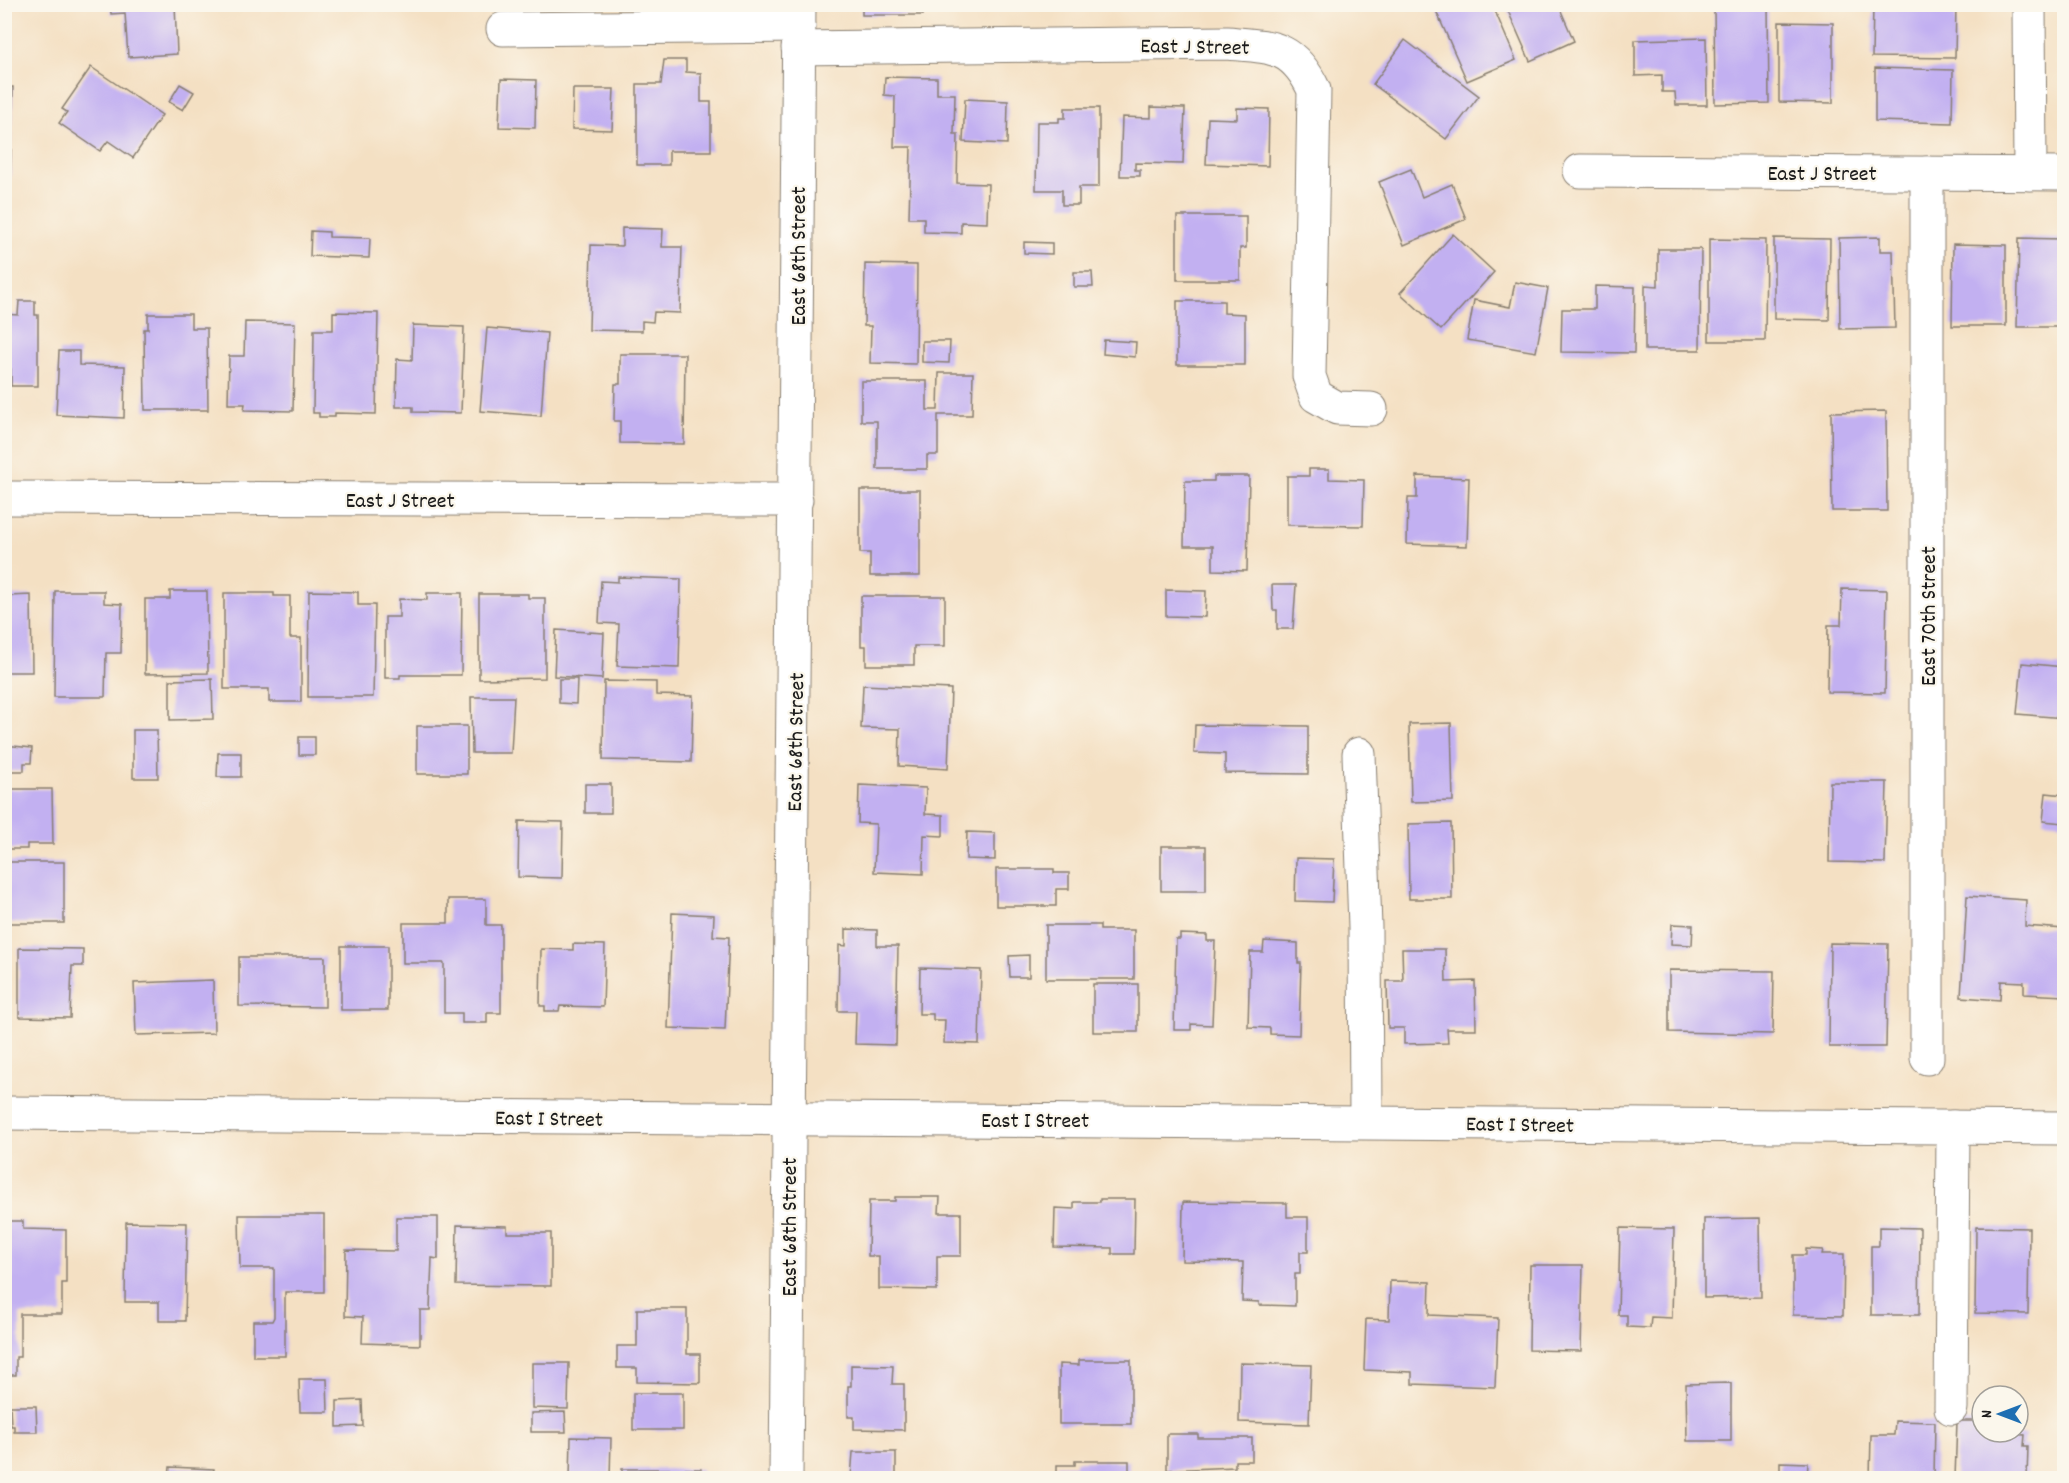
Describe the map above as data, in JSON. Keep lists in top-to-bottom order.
{
  "streets": {
    "street": [
      "East J Street",
      "East 68th Street",
      "East 70th Street",
      "East I Street"
    ]
  },
  "crossings": [
    ["East J Street", "East 68th Street"],
    ["East J Street", "East 70th Street"],
    ["East 68th Street", "East I Street"]
  ],
  "north": "left"
}
